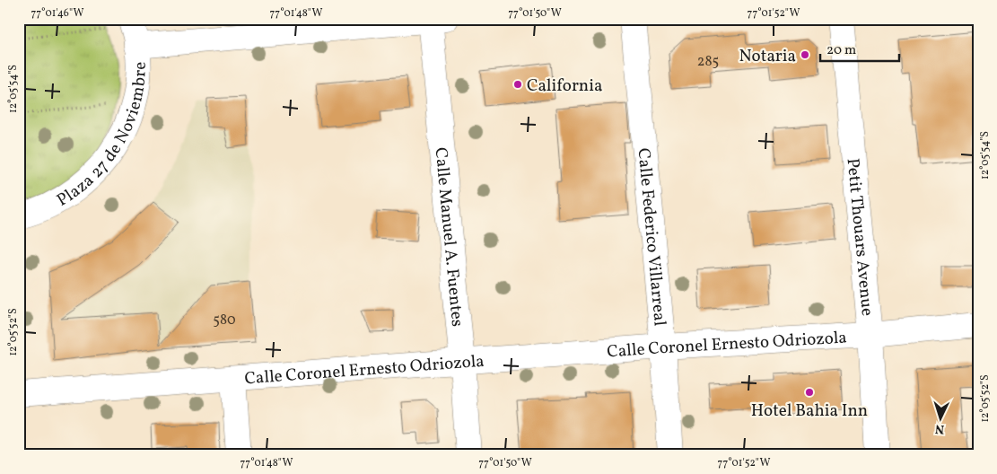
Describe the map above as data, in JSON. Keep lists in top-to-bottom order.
{
  "streets": {
    "street": [
      "Plaza 27 de Noviembre",
      "Calle Manuel A. Fuentes",
      "Calle Federico Villarreal",
      "Petit Thouars Avenue",
      "Calle Coronel Ernesto Odriozola"
    ]
  },
  "crossings": [
    ["Calle Manuel A. Fuentes", "Calle Coronel Ernesto Odriozola"],
    ["Calle Federico Villarreal", "Calle Coronel Ernesto Odriozola"],
    ["Petit Thouars Avenue", "Calle Coronel Ernesto Odriozola"]
  ],
  "places": ["Notaria", "California", "Hotel Bahia Inn"],
  "house_numbers": ["285", "580"],
  "scale_bar": "20 m",
  "north": "bottom",
  "coordinates": [
    "77°01'46\"W",
    "77°01'48\"W",
    "77°01'50\"W",
    "77°01'52\"W",
    "12°05'54\"S",
    "12°05'52\"S"
  ]
}
